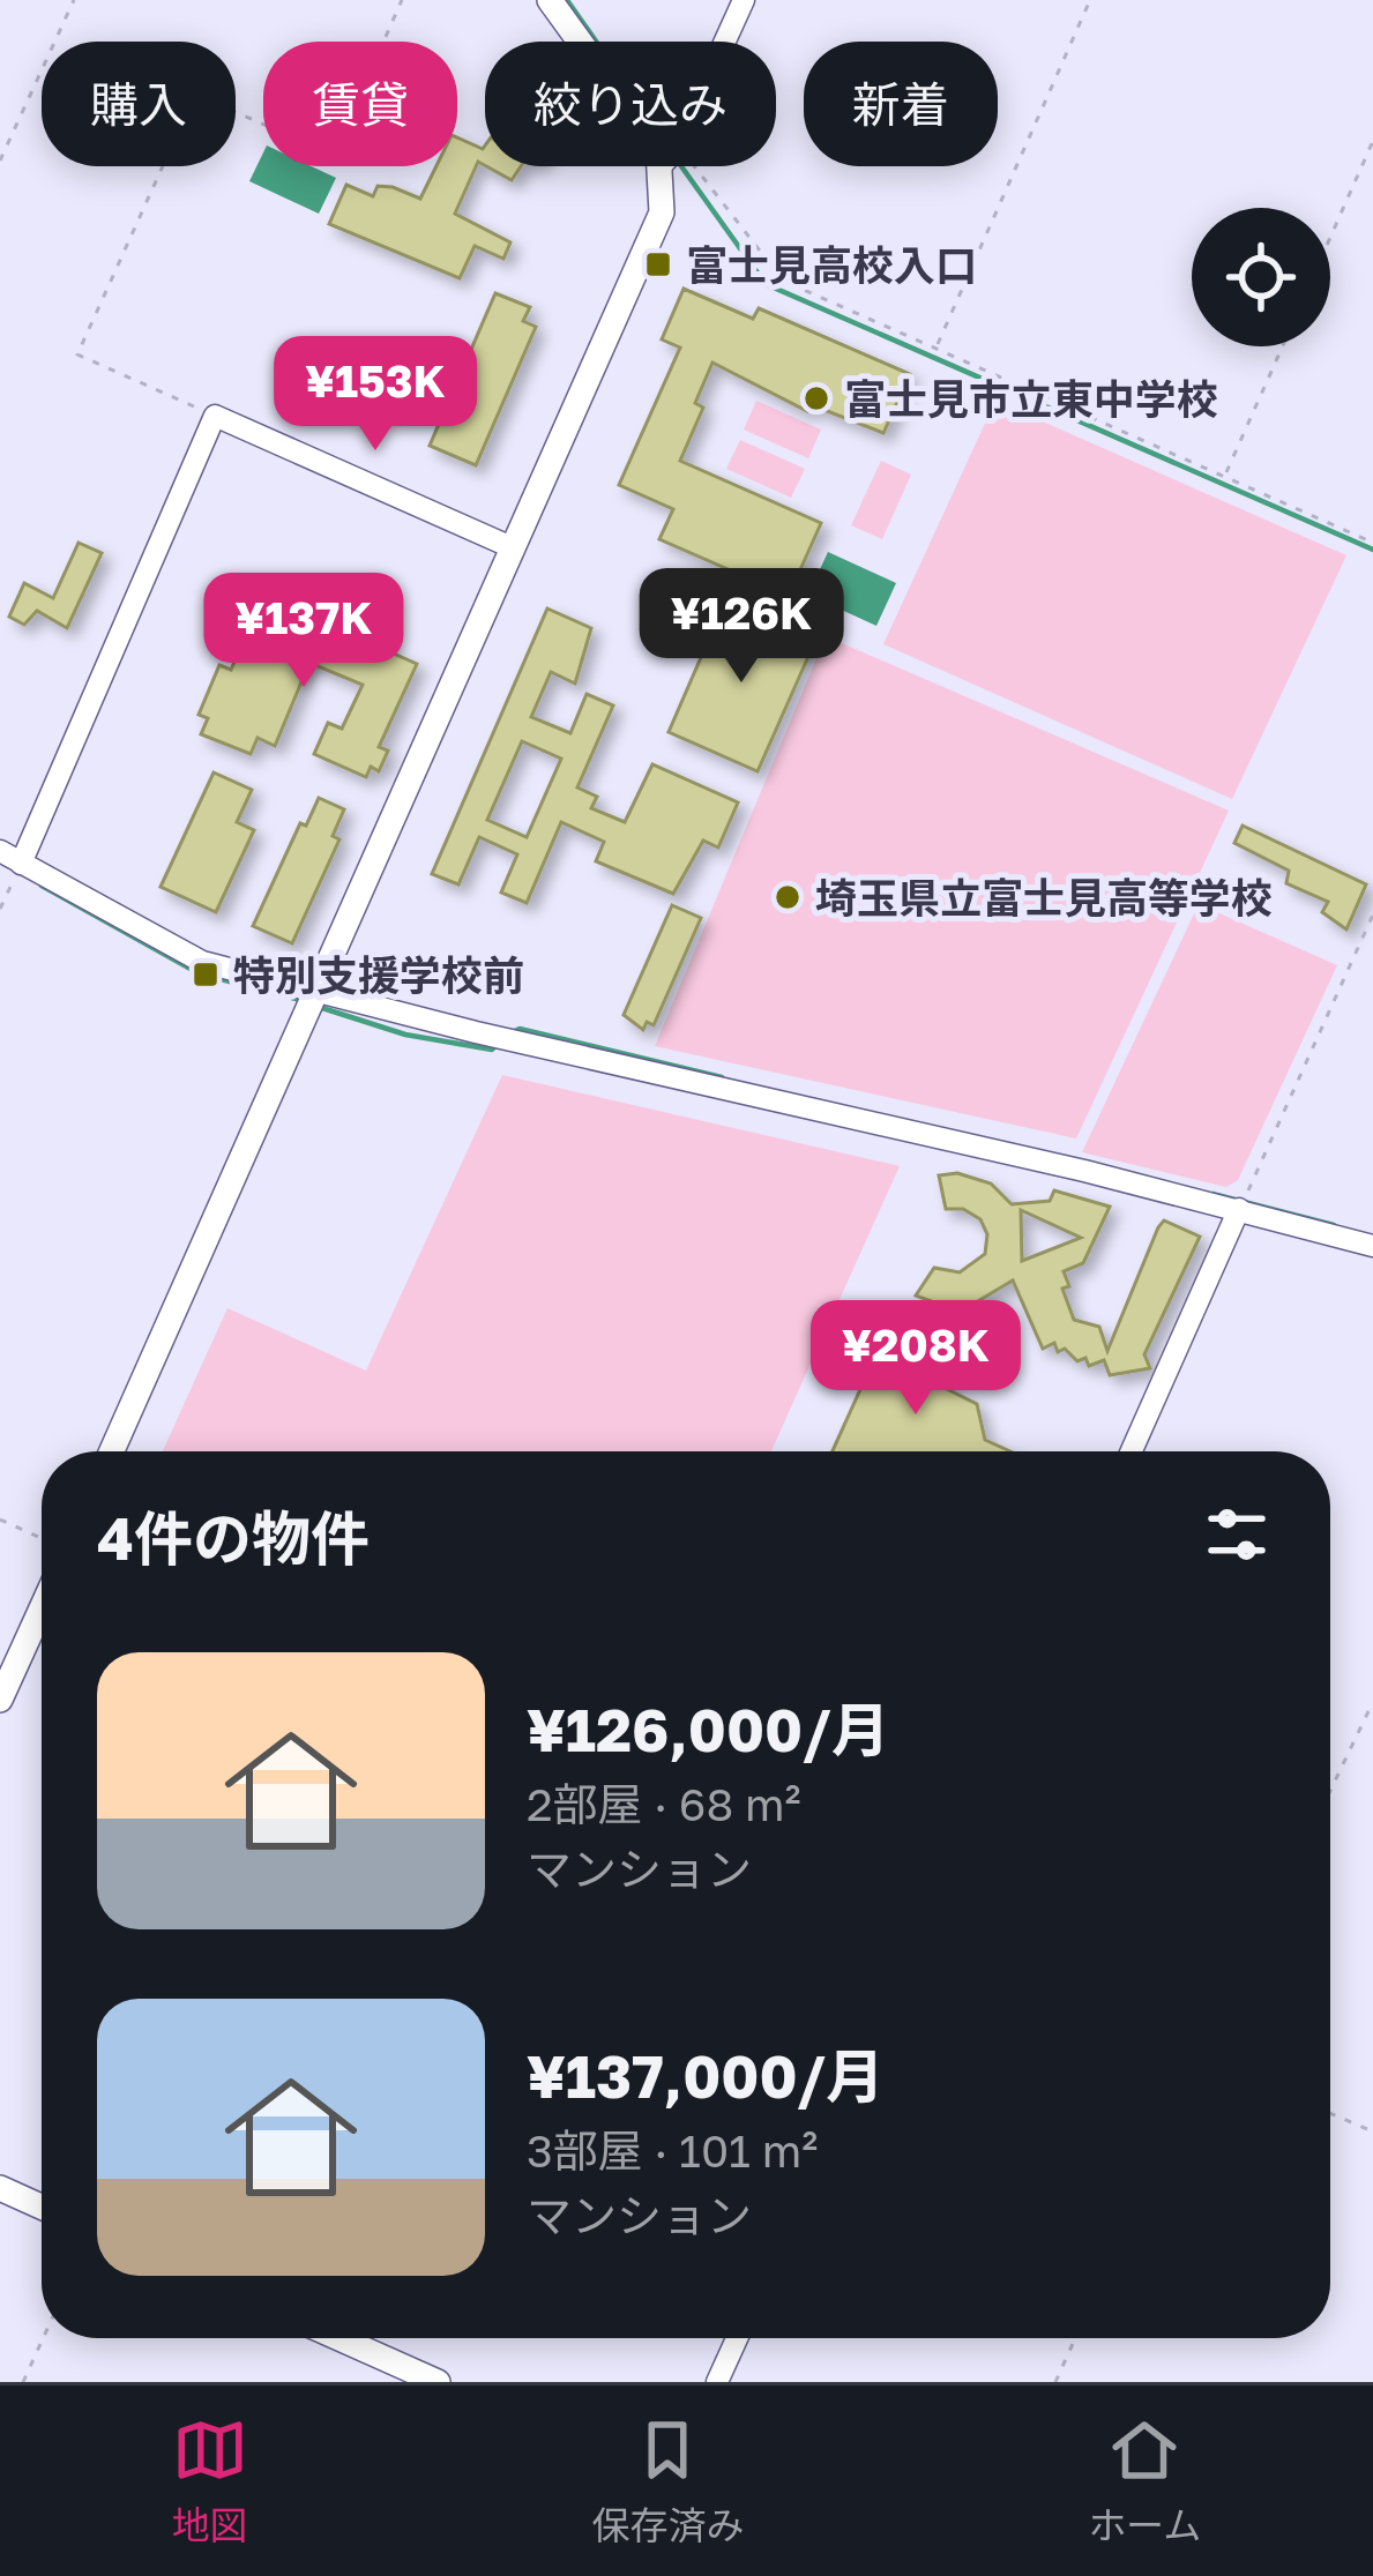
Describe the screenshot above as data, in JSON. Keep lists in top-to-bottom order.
{
  "places": {
    "transit": ["富士見高校入口", "特別支援学校前"],
    "other": ["富士見市立東中学校", "埼玉県立富士見高等学校"]
  },
  "page": {
    "chip": [
      "購入",
      "賃貸",
      "絞り込み",
      "新着"
    ],
    "price": [
      "¥153K",
      "¥126K",
      "¥137K",
      "¥208K"
    ],
    "heading": "4件の物件",
    "list": [
      {
        "name": "¥126,000/月",
        "note": "2部屋 · 68 m² · マンション"
      },
      {
        "name": "¥137,000/月",
        "note": "3部屋 · 101 m² · マンション"
      }
    ],
    "tabs": ["地図", "保存済み", "ホーム"]
  }
}
